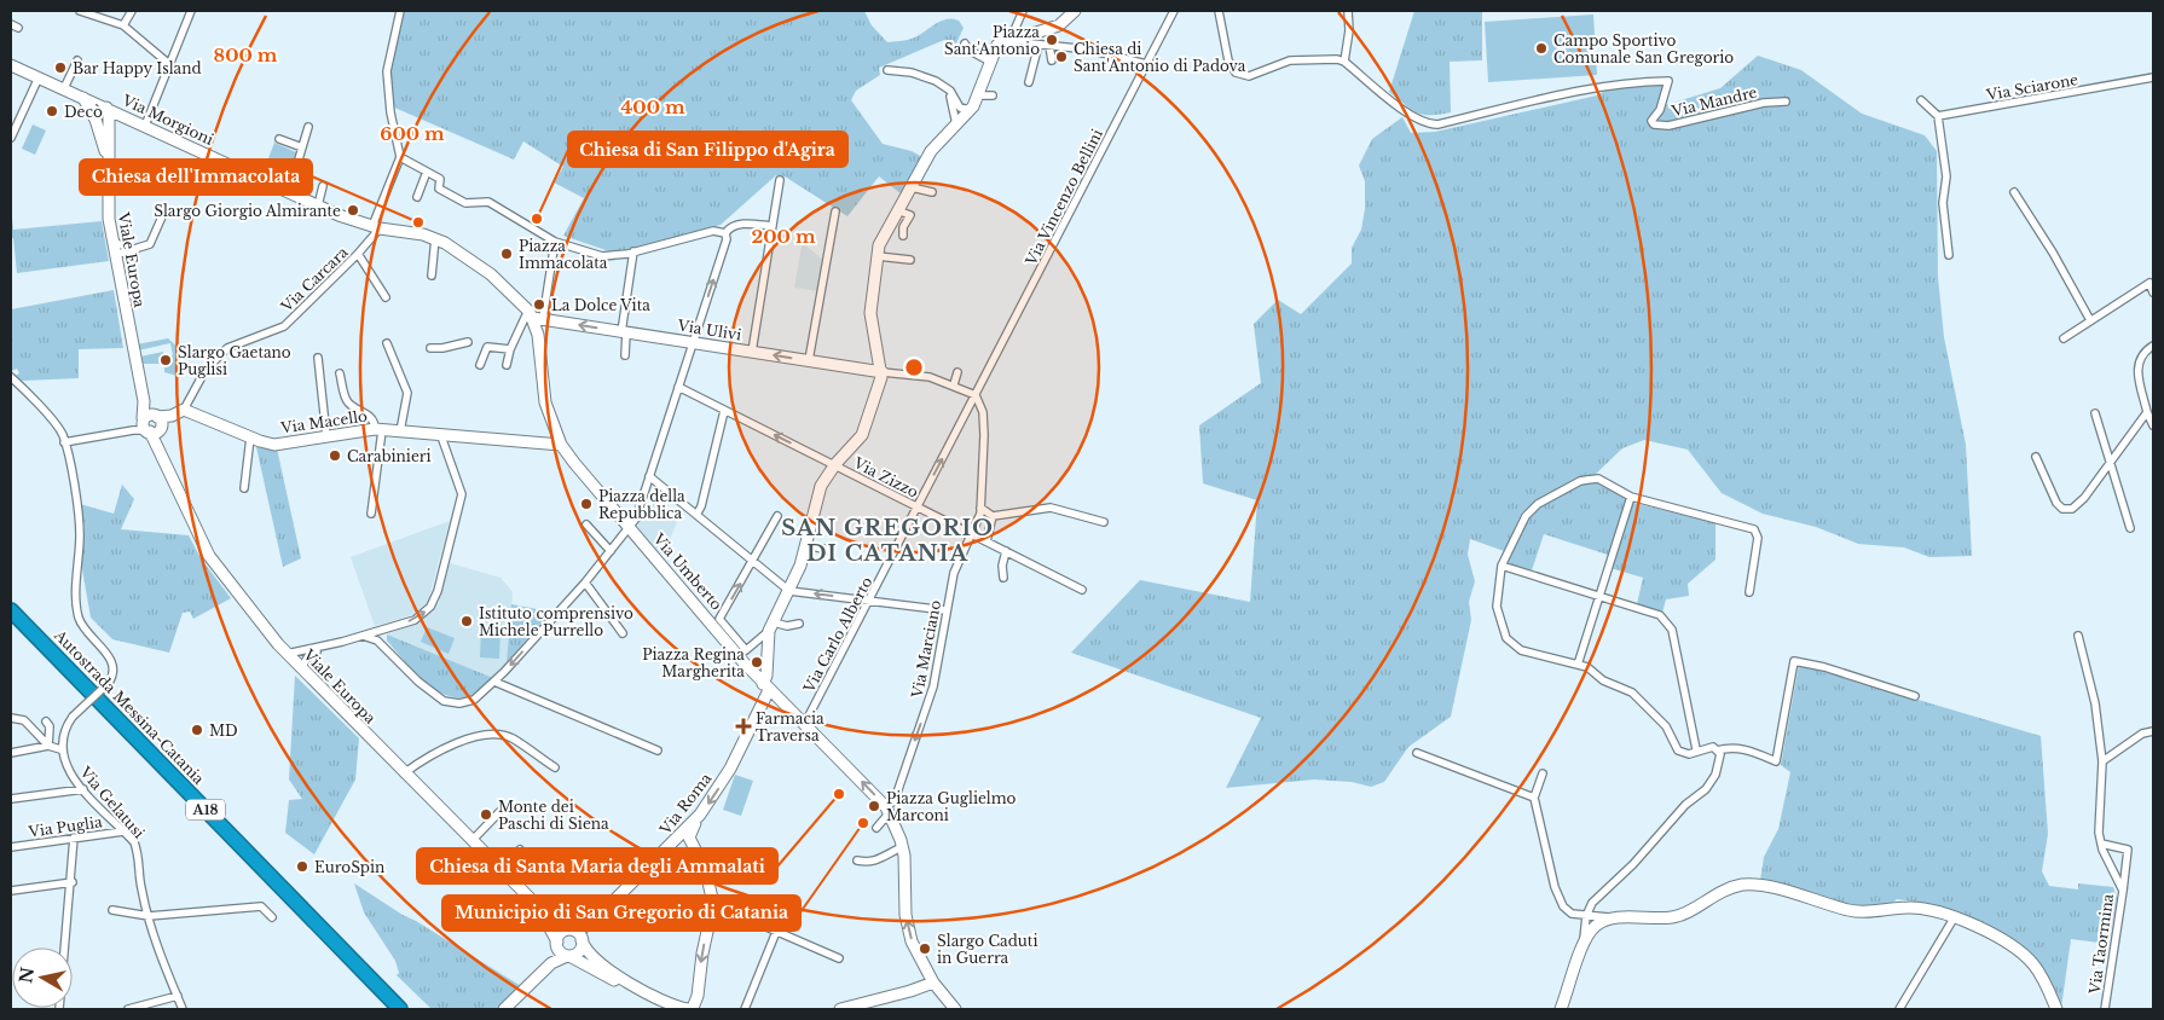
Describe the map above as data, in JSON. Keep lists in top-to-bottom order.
{
  "streets": {
    "highway": ["Autostrada Messina-Catania", "A18"],
    "street": [
      "Via Sciarone",
      "Via Mandre",
      "Via Morgioni",
      "Via Vincenzo Bellini",
      "Viale Europa",
      "Via Carcara",
      "Via Ulivi",
      "Via Macello",
      "Via Zizzo",
      "Via Umberto",
      "Via Carlo Alberto",
      "Via Marciano",
      "Via Gelatusi",
      "Via Roma",
      "Via Puglia",
      "Via Taormina"
    ]
  },
  "crossings": [
    ["Via Morgioni", "Viale Europa"],
    ["Via Morgioni", "Via Carcara"],
    ["Via Vincenzo Bellini", "Via Carlo Alberto"],
    ["Via Vincenzo Bellini", "Via Marciano"],
    ["Via Carcara", "Via Macello"],
    ["Via Ulivi", "Via Umberto"],
    ["Via Macello", "Via Umberto"],
    ["Via Zizzo", "Via Carlo Alberto"],
    ["Via Zizzo", "Via Marciano"],
    ["Via Umberto", "Via Roma"],
    ["Via Carlo Alberto", "Via Marciano"],
    ["Via Gelatusi", "Via Puglia"]
  ],
  "one_way": ["Via Marciano", "Via Roma"],
  "districts": ["SAN GREGORIO DI CATANIA"],
  "places": {
    "other": [
      "Piazza Sant'Antonio",
      "Campo Sportivo Comunale San Gregorio",
      "Chiesa di Sant'Antonio di Padova",
      "Bar Happy Island",
      "Decò",
      "Slargo Giorgio Almirante",
      "Chiesa di San Filippo d'Agira",
      "Chiesa dell'Immacolata",
      "Piazza Immacolata",
      "La Dolce Vita",
      "Slargo Gaetano Puglisi",
      "Carabinieri",
      "Piazza della Repubblica",
      "Istituto comprensivo Michele Purrello",
      "Piazza Regina Margherita",
      "MD",
      "Chiesa di Santa Maria degli Ammalati",
      "Piazza Guglielmo Marconi",
      "Monte dei Paschi di Siena",
      "Municipio di San Gregorio di Catania",
      "EuroSpin",
      "Slargo Caduti in Guerra"
    ],
    "health": ["Farmacia Traversa"]
  },
  "north": "left",
  "rings": [
    "800 m",
    "400 m",
    "600 m",
    "200 m"
  ]
}
